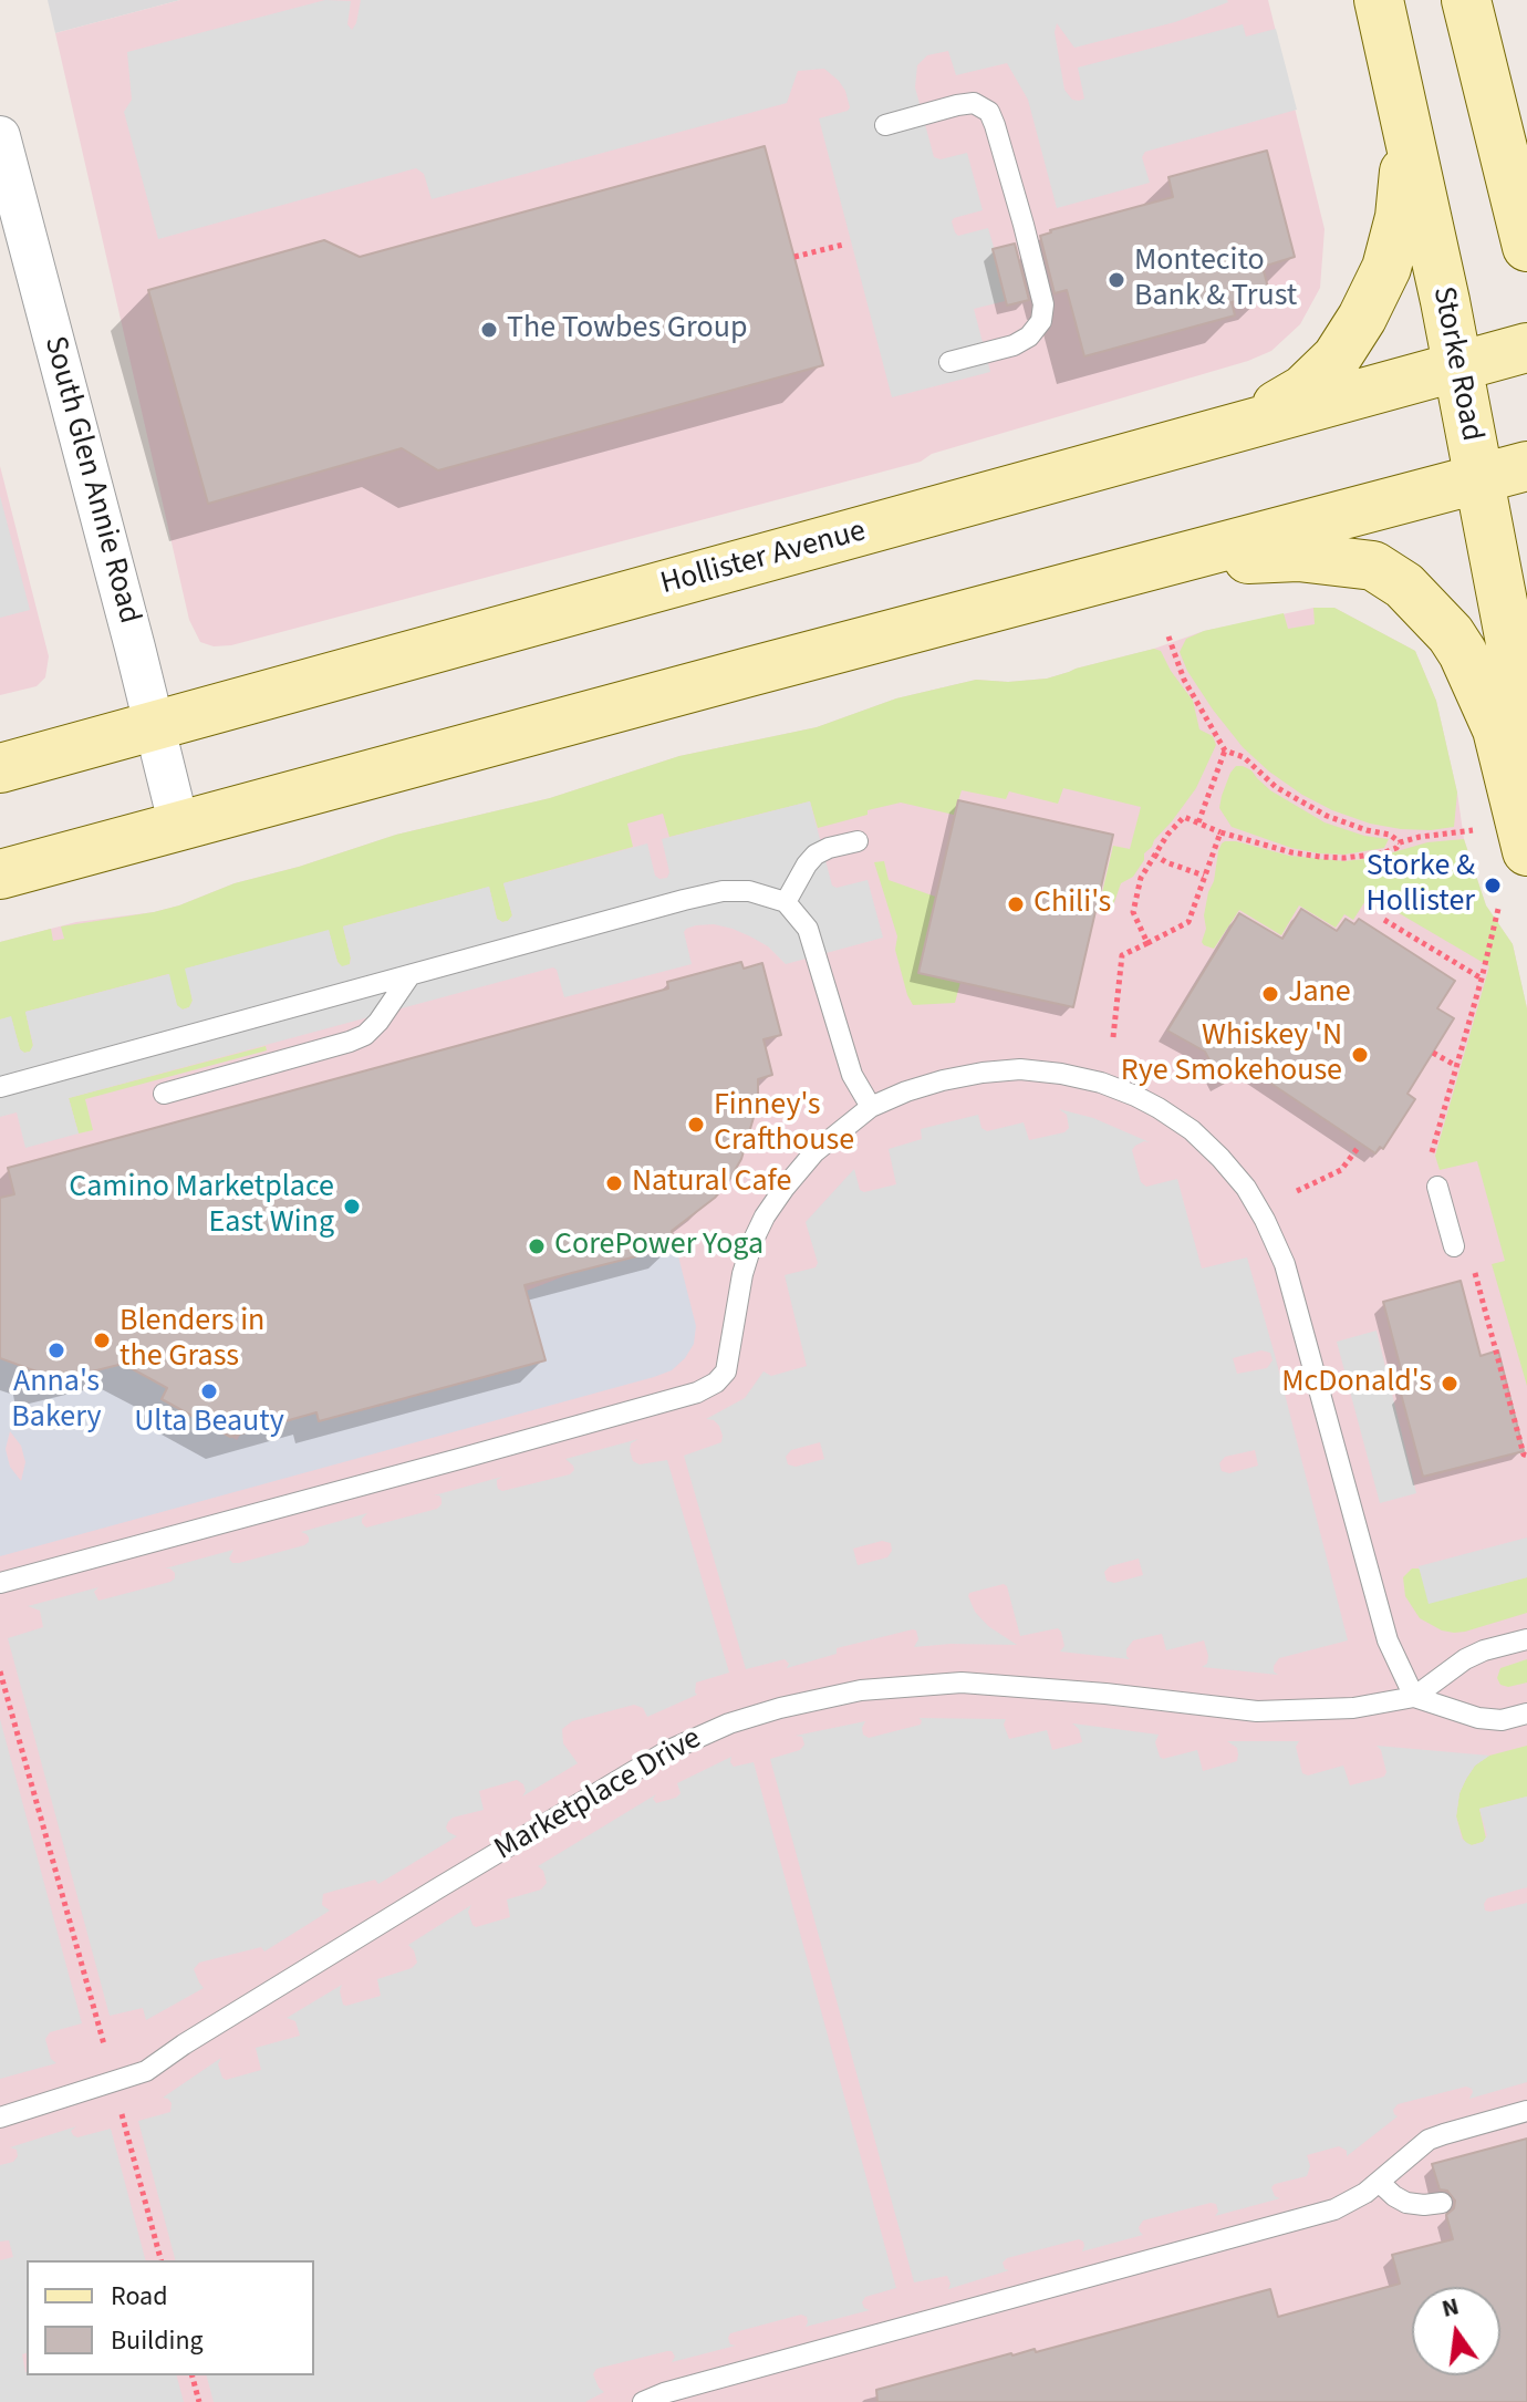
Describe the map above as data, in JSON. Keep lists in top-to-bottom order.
{
  "streets": {
    "main road": ["Storke Road", "Hollister Avenue"],
    "street": ["South Glen Annie Road"],
    "lane": ["Marketplace Drive"]
  },
  "crossings": [
    ["Storke Road", "Hollister Avenue"],
    ["South Glen Annie Road", "Hollister Avenue"]
  ],
  "places": [
    "Montecito Bank & Trust",
    "The Towbes Group",
    "Storke & Hollister",
    "Chili's",
    "Jane",
    "Whiskey 'N Rye Smokehouse",
    "Finney's Crafthouse",
    "Natural Cafe",
    "Camino Marketplace East Wing",
    "CorePower Yoga",
    "Blenders in the Grass",
    "Anna's Bakery",
    "McDonald's",
    "Ulta Beauty"
  ],
  "legend": ["Road", "Building"],
  "north": "top"
}
